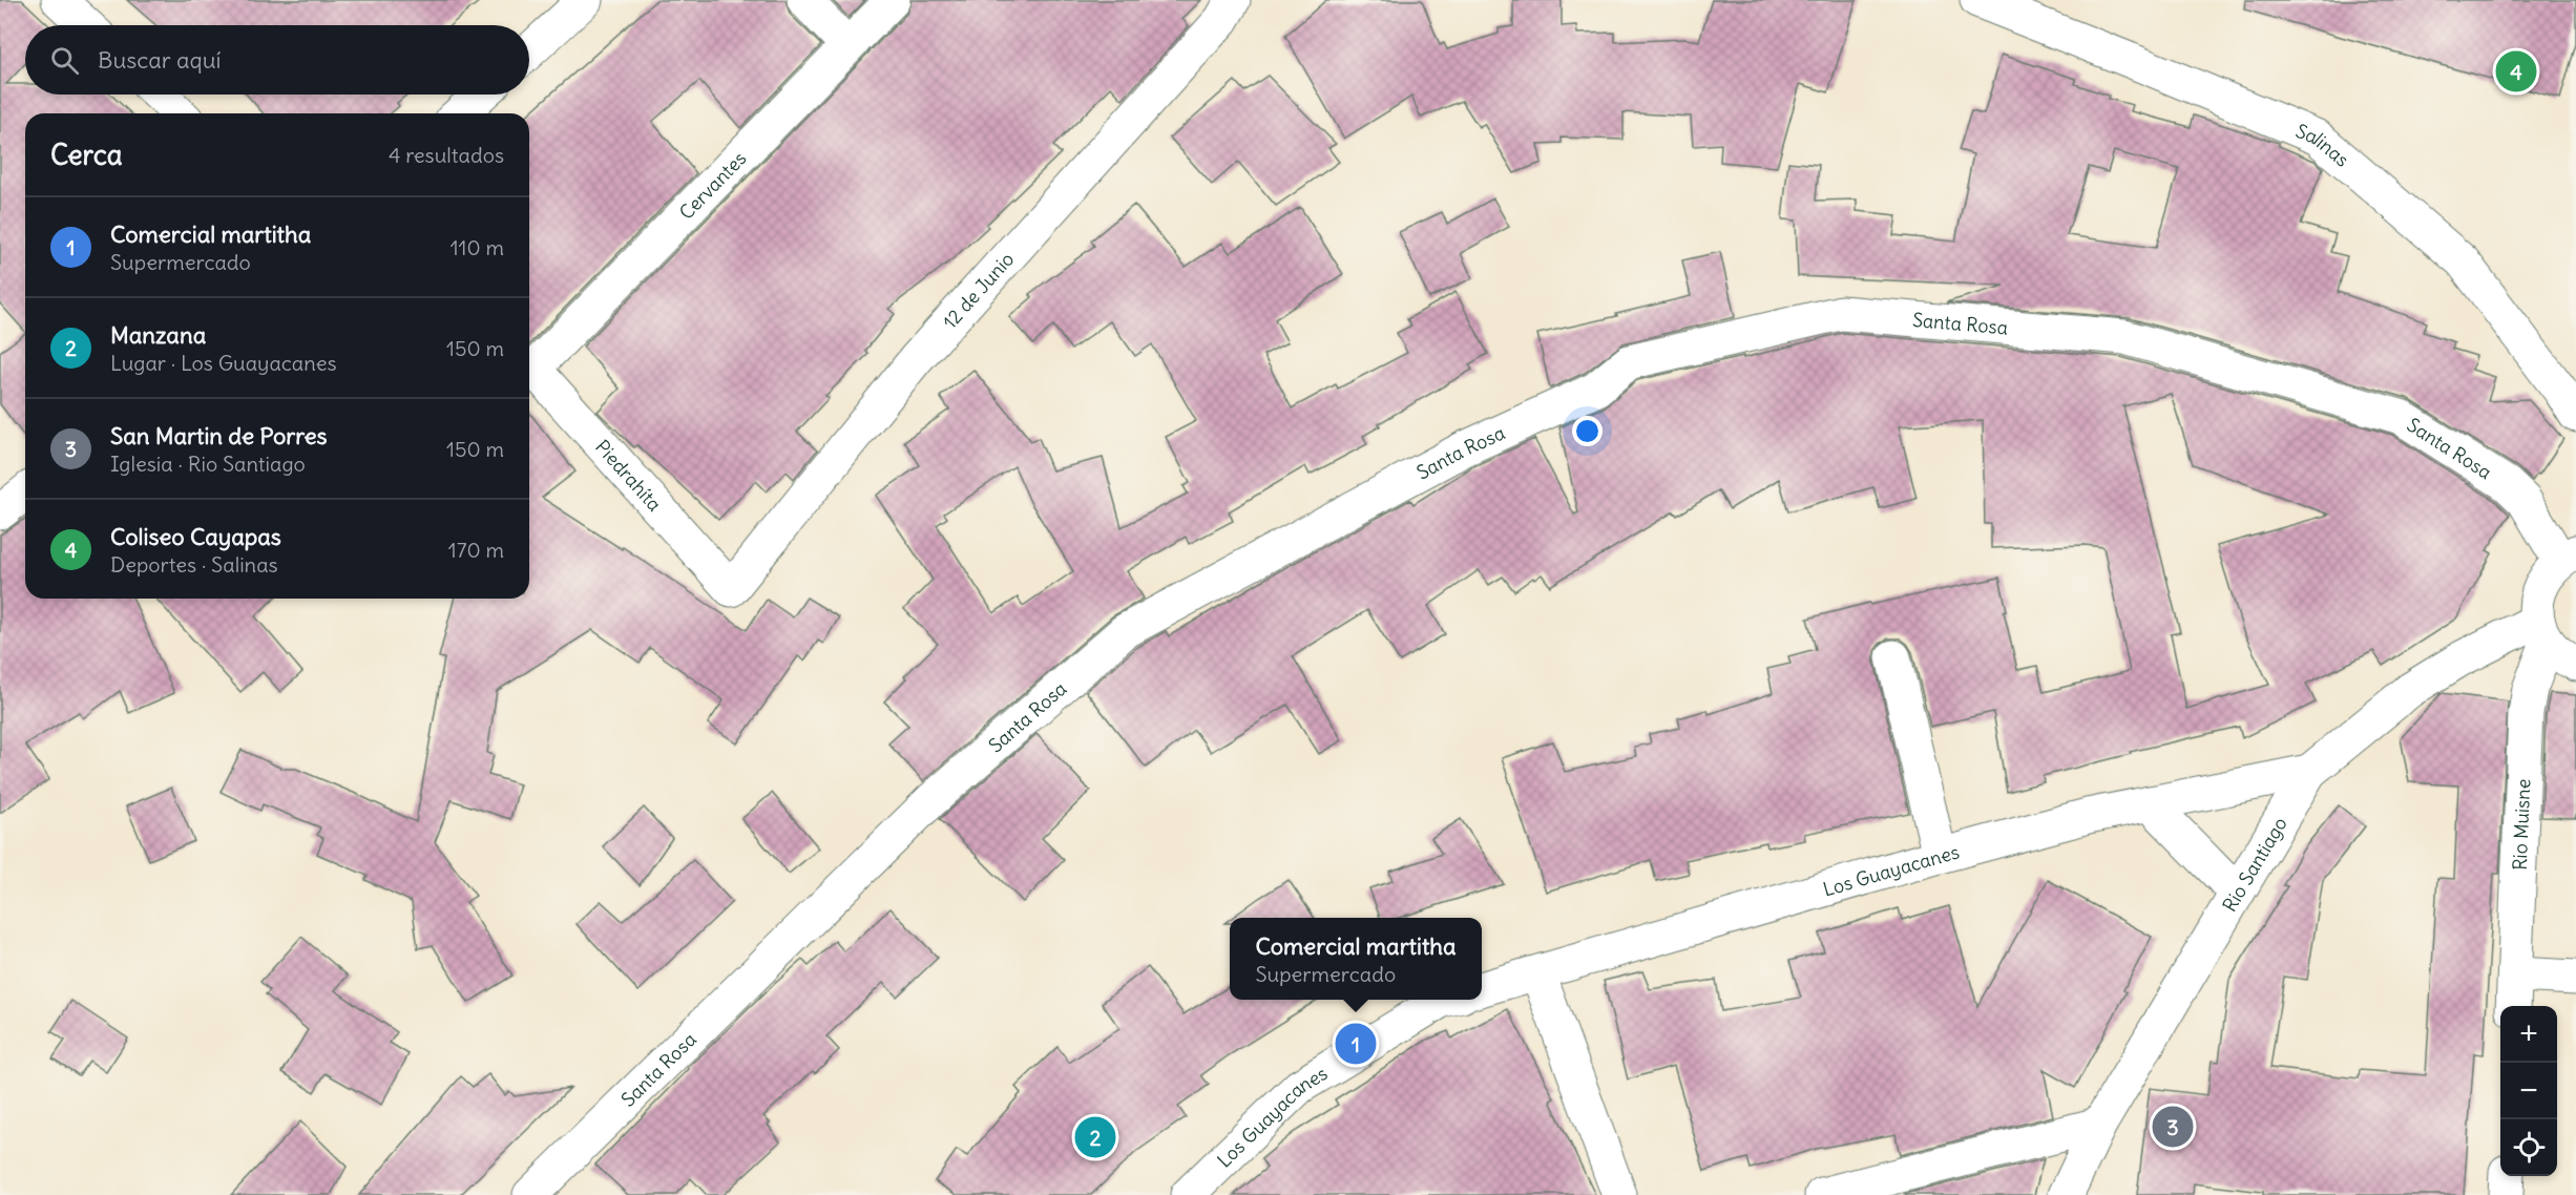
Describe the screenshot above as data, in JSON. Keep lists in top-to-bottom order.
{
  "streets": {
    "street": [
      "Salinas",
      "Cervantes",
      "12 de Junio",
      "Santa Rosa",
      "Piedrahíta",
      "Rio Muisne",
      "Rio Santiago",
      "Los Guayacanes"
    ]
  },
  "crossings": [
    ["12 de Junio", "Piedrahíta"],
    ["Santa Rosa", "Rio Muisne"],
    ["Rio Muisne", "Rio Santiago"],
    ["Rio Santiago", "Los Guayacanes"]
  ],
  "page": {
    "search": "Buscar aquí",
    "pins": [
      "4",
      "1",
      "3",
      "2"
    ],
    "heading": ["Cerca", "4 resultados"],
    "list": [
      {
        "mark": "1",
        "name": "Comercial martitha",
        "note": "Supermercado",
        "value": "110 m"
      },
      {
        "mark": "2",
        "name": "Manzana",
        "note": "Lugar · Los Guayacanes",
        "value": "150 m"
      },
      {
        "mark": "3",
        "name": "San Martin de Porres",
        "note": "Iglesia · Rio Santiago",
        "value": "150 m"
      },
      {
        "mark": "4",
        "name": "Coliseo Cayapas",
        "note": "Deportes · Salinas",
        "value": "170 m"
      }
    ],
    "popup": ["Comercial martitha", "Supermercado"],
    "map_buttons": ["+", "−"]
  }
}
